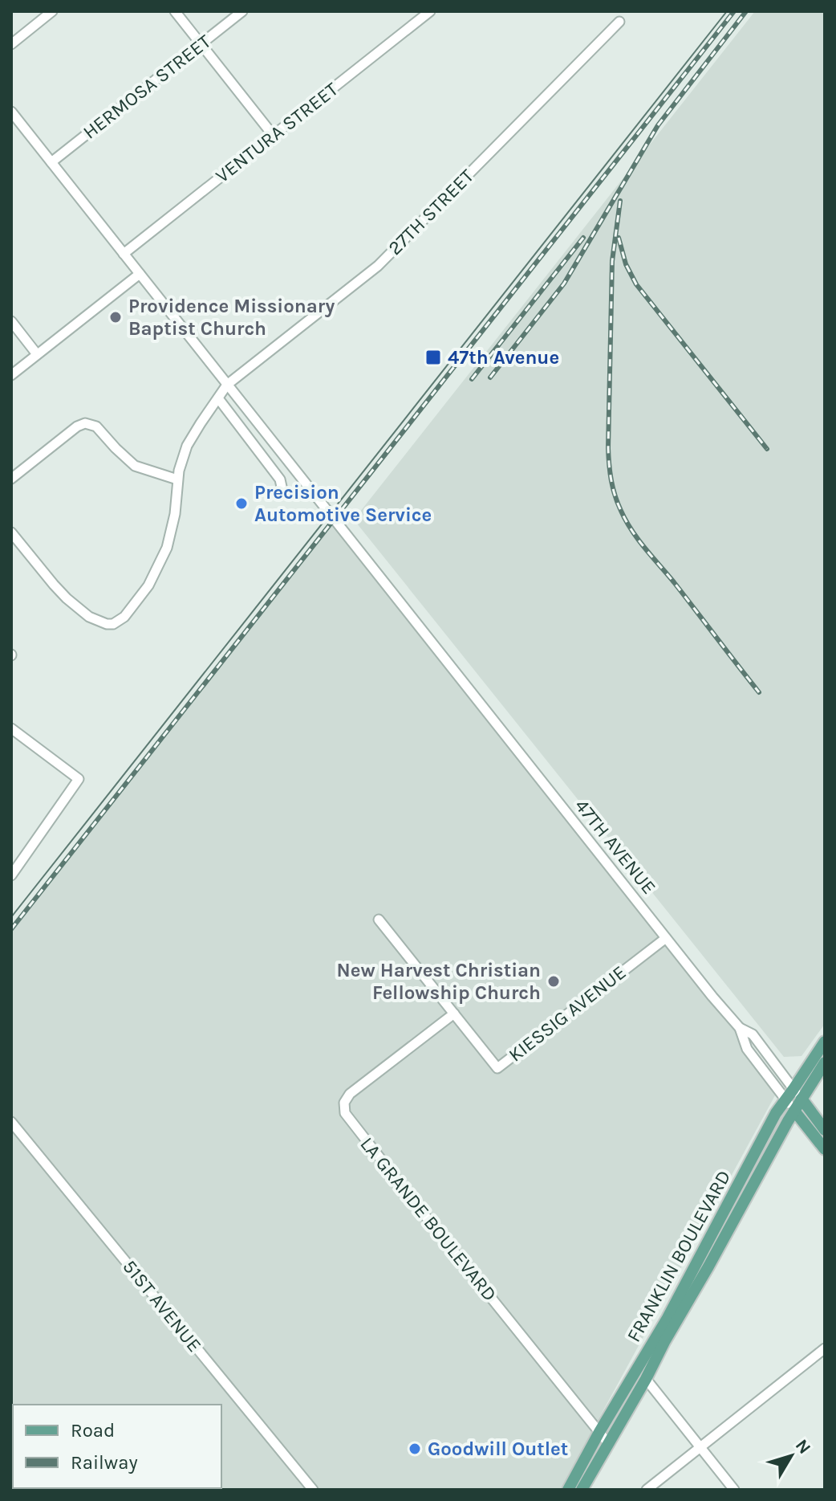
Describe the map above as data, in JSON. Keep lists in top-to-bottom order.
{
  "streets": {
    "main road": ["47TH AVENUE", "FRANKLIN BOULEVARD"],
    "street": [
      "HERMOSA STREET",
      "VENTURA STREET",
      "27TH STREET",
      "KIESSIG AVENUE",
      "LA GRANDE BOULEVARD",
      "51ST AVENUE"
    ]
  },
  "crossings": [
    ["HERMOSA STREET", "47TH AVENUE"],
    ["VENTURA STREET", "47TH AVENUE"],
    ["27TH STREET", "47TH AVENUE"],
    ["47TH AVENUE", "KIESSIG AVENUE"],
    ["47TH AVENUE", "FRANKLIN BOULEVARD"],
    ["KIESSIG AVENUE", "LA GRANDE BOULEVARD"],
    ["LA GRANDE BOULEVARD", "FRANKLIN BOULEVARD"]
  ],
  "places": {
    "other": [
      "Providence Missionary Baptist Church",
      "Precision Automotive Service",
      "New Harvest Christian Fellowship Church",
      "Goodwill Outlet"
    ],
    "transit": ["47th Avenue"]
  },
  "legend": ["Road", "Railway"],
  "north": "top right"
}
